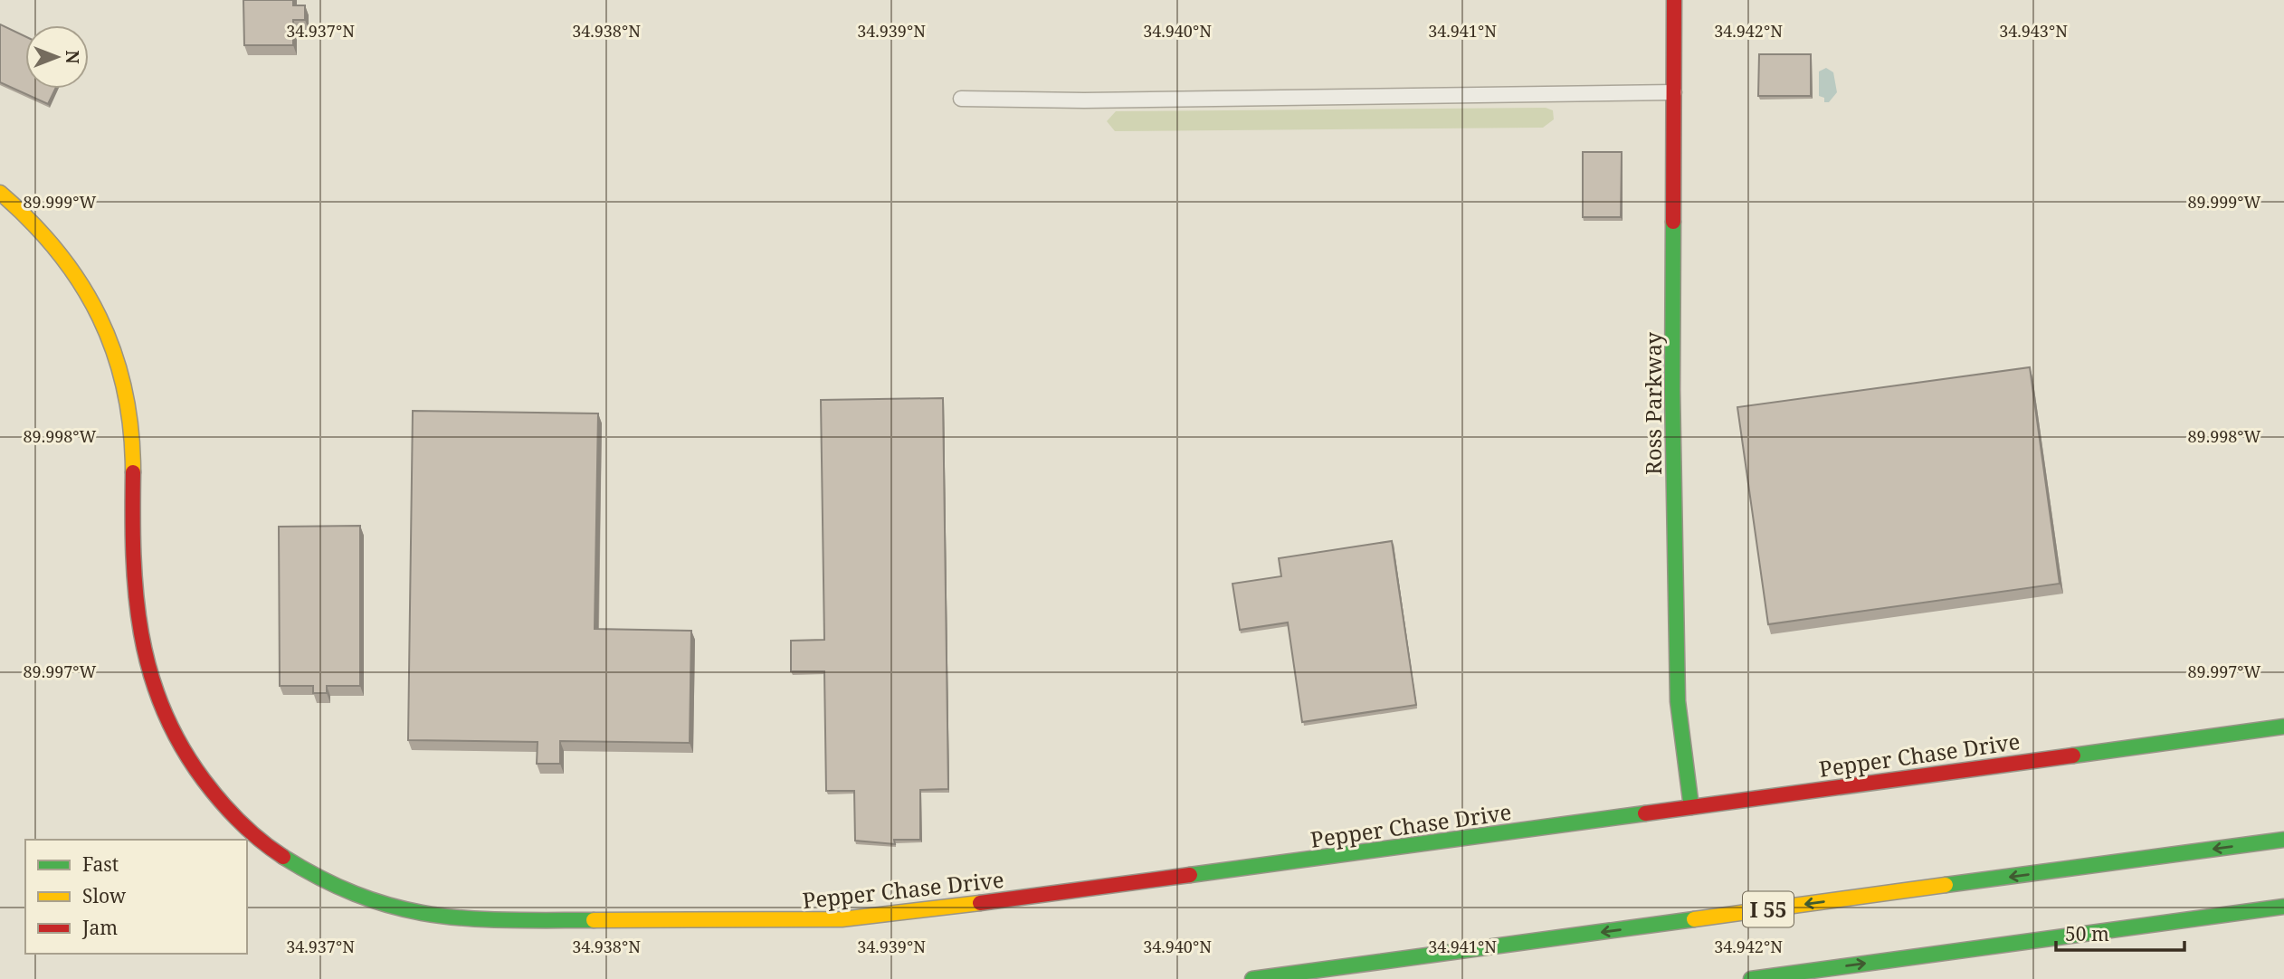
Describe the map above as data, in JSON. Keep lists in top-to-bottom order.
{
  "streets": {
    "main road": ["Ross Parkway", "Pepper Chase Drive", "I 55"]
  },
  "crossings": [
    ["Ross Parkway", "Pepper Chase Drive"]
  ],
  "legend": ["Fast", "Slow", "Jam"],
  "scale_bar": "50 m",
  "north": "right",
  "coordinates": [
    "34.937°N",
    "34.938°N",
    "34.939°N",
    "34.940°N",
    "34.941°N",
    "34.942°N",
    "34.943°N",
    "89.999°W",
    "89.998°W",
    "89.997°W"
  ]
}
